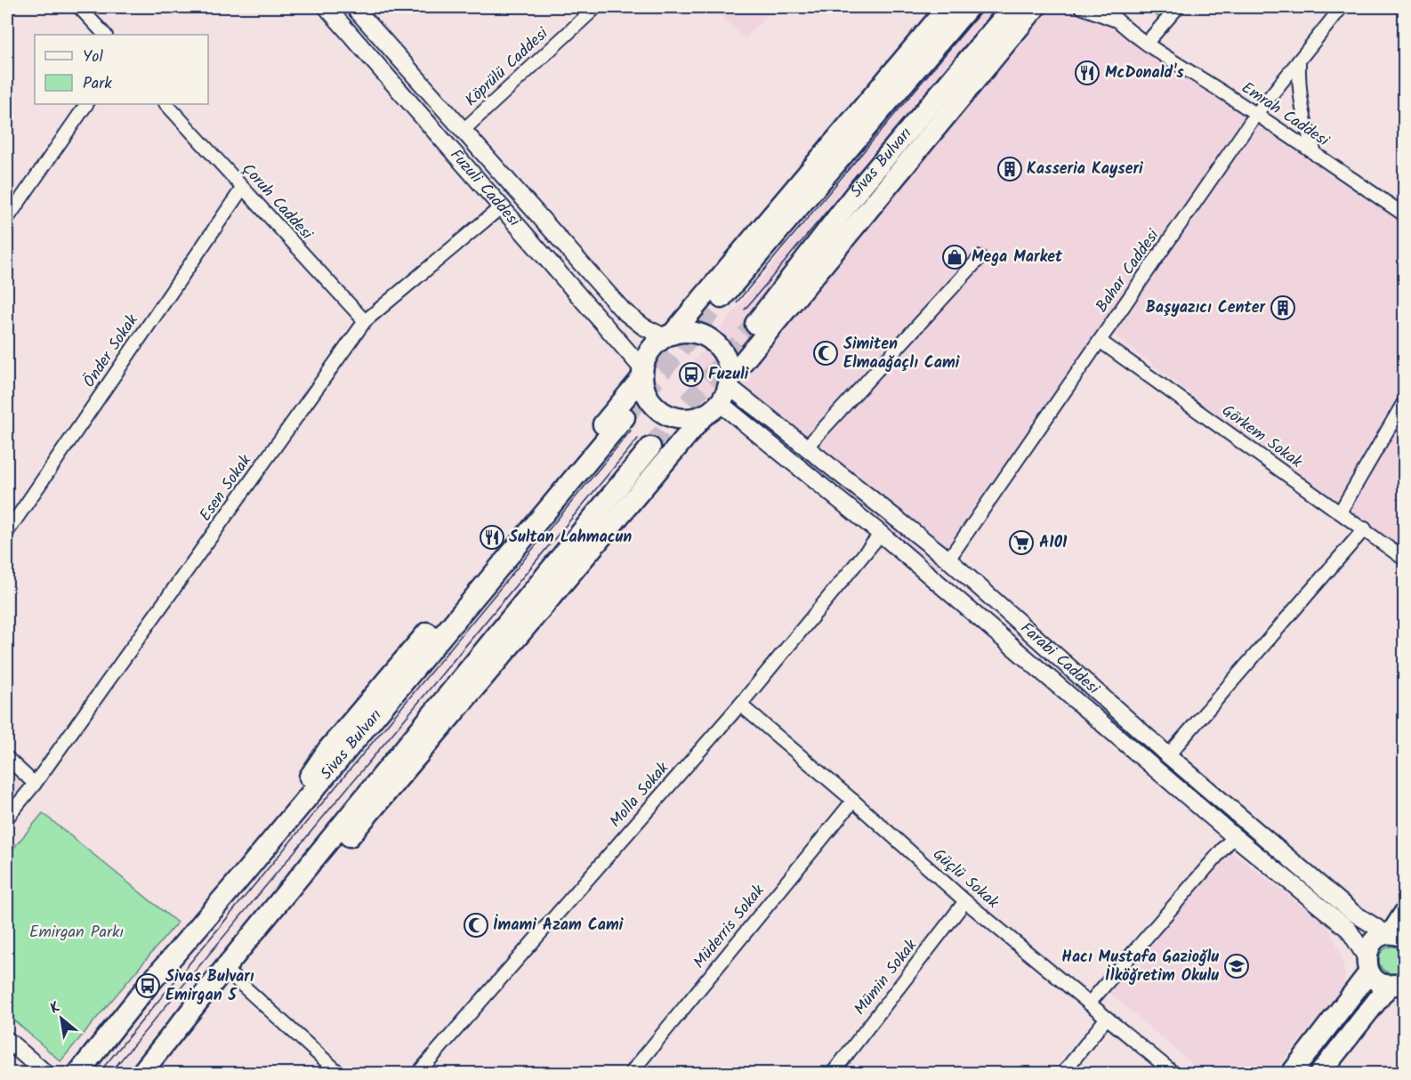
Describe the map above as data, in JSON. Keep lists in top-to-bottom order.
{
  "streets": {
    "main road": ["Sivas Bulvarı"],
    "street": [
      "Köprülü Caddesi",
      "Emrah Caddesi",
      "Fuzuli Caddesi",
      "Çoruh Caddesi",
      "Bahar Caddesi",
      "Önder Sokak",
      "Görkem Sokak",
      "Esen Sokak",
      "Farabi Caddesi",
      "Molla Sokak",
      "Güçlü Sokak",
      "Müderris Sokak",
      "Mümin Sokak"
    ]
  },
  "crossings": [
    ["Köprülü Caddesi", "Fuzuli Caddesi"],
    ["Emrah Caddesi", "Bahar Caddesi"],
    ["Fuzuli Caddesi", "Esen Sokak"],
    ["Fuzuli Caddesi", "Farabi Caddesi"],
    ["Çoruh Caddesi", "Önder Sokak"],
    ["Çoruh Caddesi", "Esen Sokak"],
    ["Bahar Caddesi", "Görkem Sokak"],
    ["Bahar Caddesi", "Farabi Caddesi"],
    ["Farabi Caddesi", "Molla Sokak"],
    ["Molla Sokak", "Güçlü Sokak"],
    ["Güçlü Sokak", "Müderris Sokak"],
    ["Güçlü Sokak", "Mümin Sokak"]
  ],
  "parks": ["Emirgan Parkı"],
  "places": {
    "restaurant": ["McDonald's", "Sultan Lahmacun"],
    "building": ["Kasseria Kayseri", "Başyazıcı Center"],
    "shop": ["Mega Market"],
    "mosque": ["Simiten Elmaağaçlı Cami", "İmami Azam Cami"],
    "bus stop": ["Fuzuli", "Sivas Bulvarı Emirgan 5"],
    "supermarket": ["A101"],
    "school or university": ["Hacı Mustafa Gazioğlu İlköğretim Okulu"]
  },
  "legend": ["Yol", "Park"],
  "north": "top left"
}
